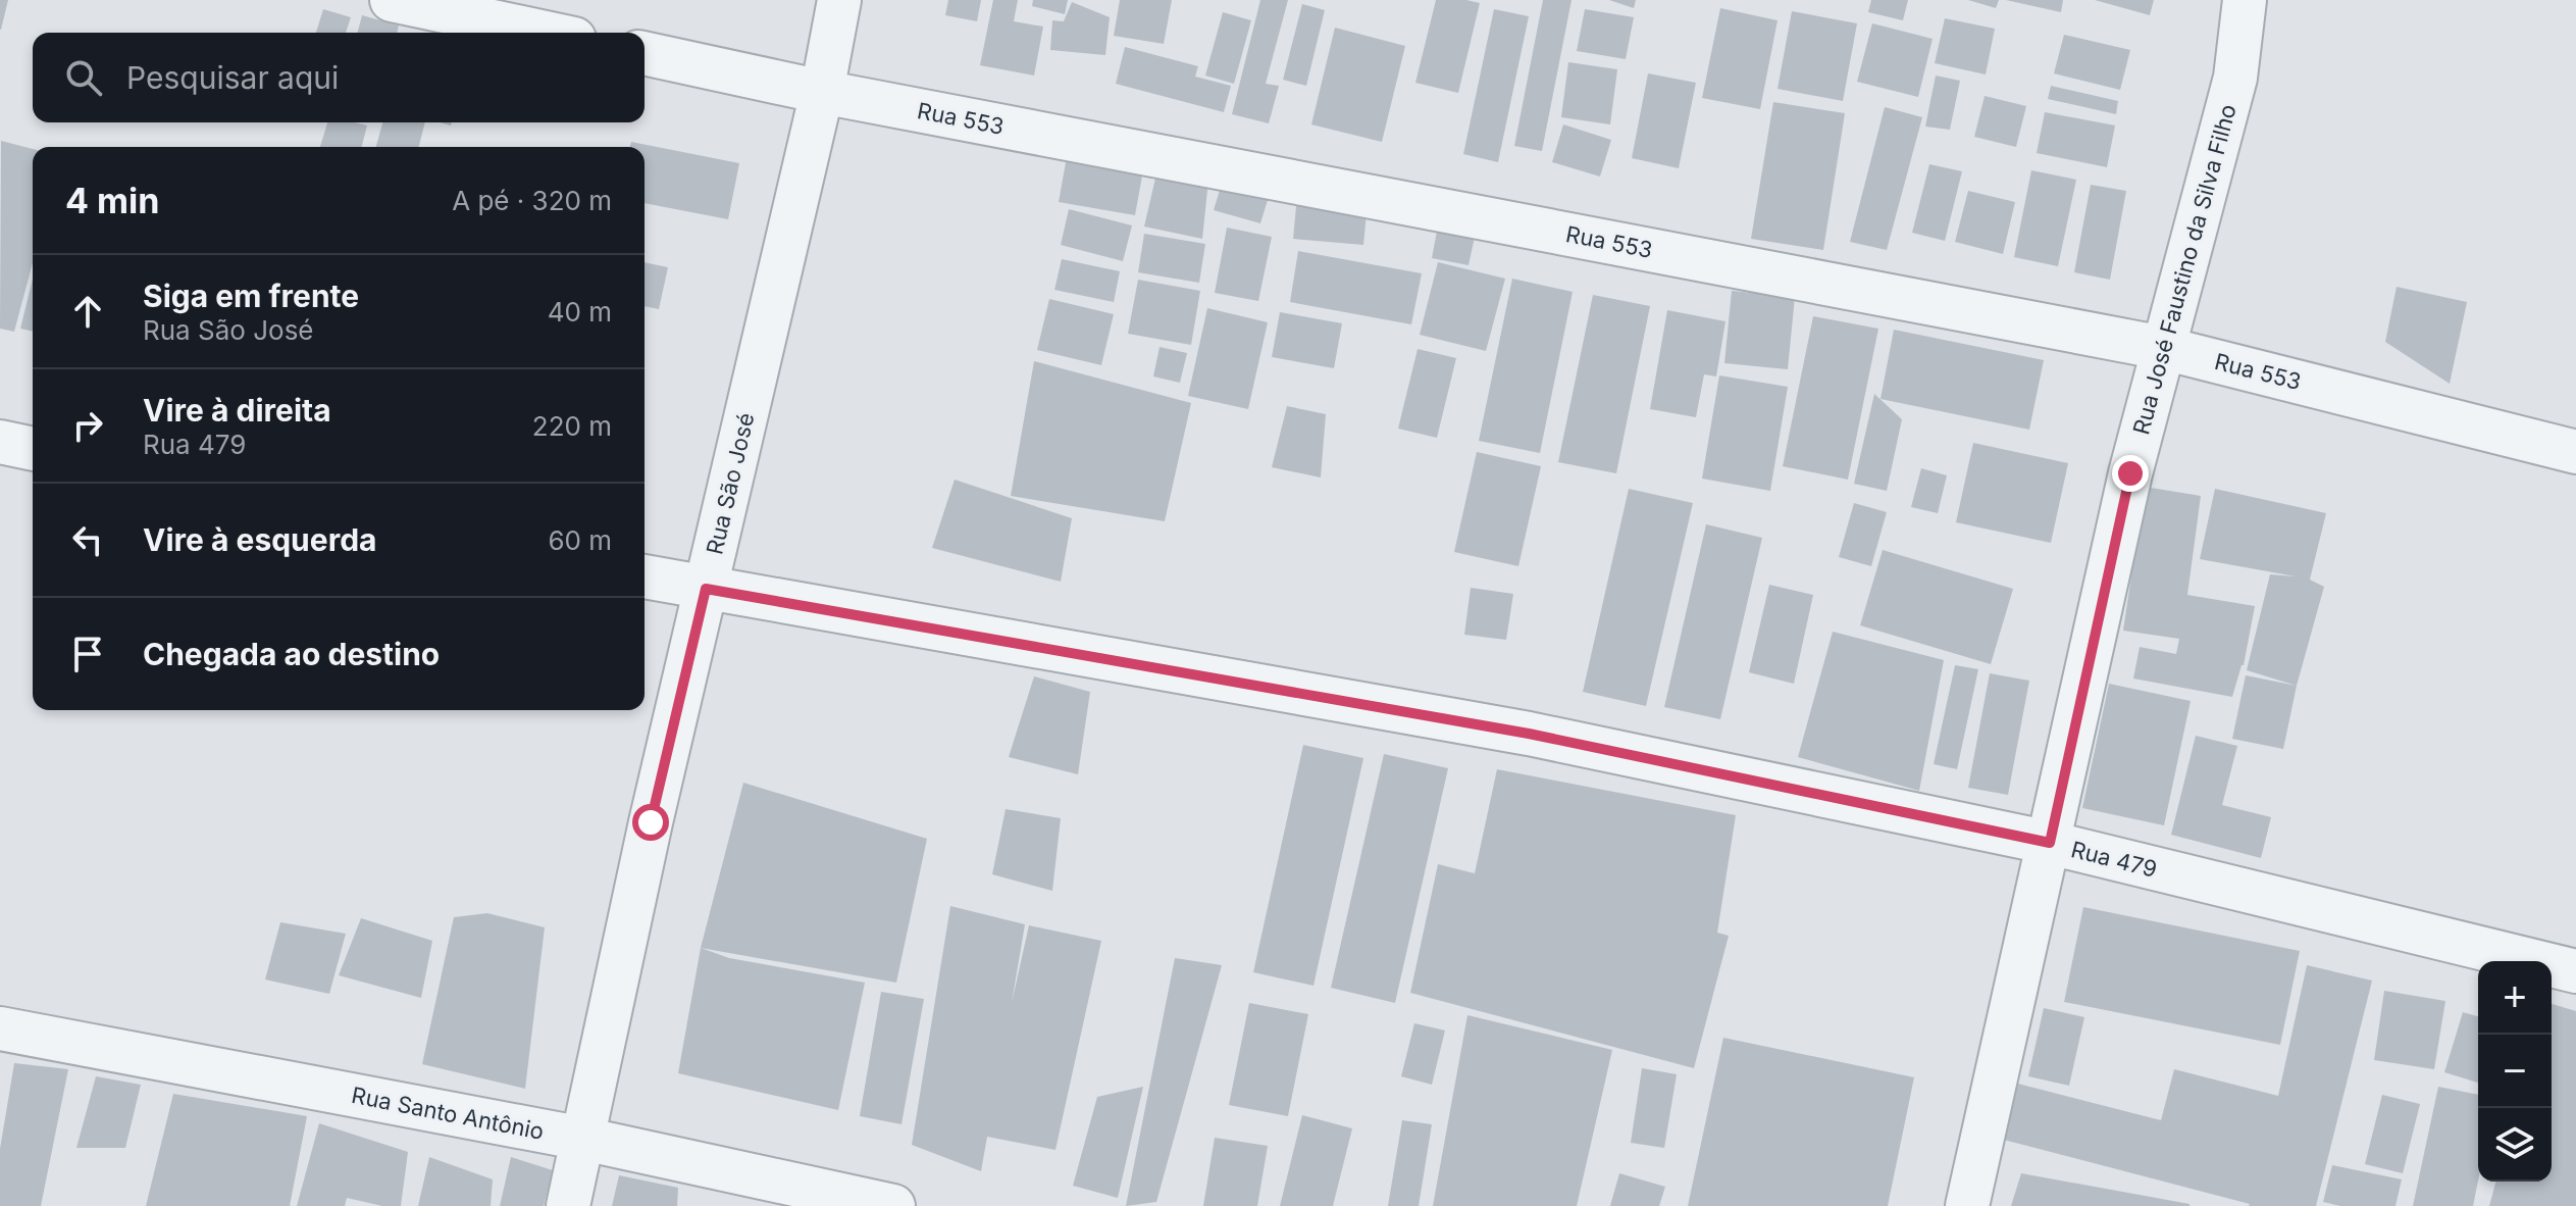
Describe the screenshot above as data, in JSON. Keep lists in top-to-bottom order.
{
  "streets": {
    "street": [
      "Rua 553",
      "Rua José Faustino da Silva Filho",
      "Rua São José",
      "Rua 479",
      "Rua Santo Antônio"
    ]
  },
  "crossings": [
    ["Rua 553", "Rua José Faustino da Silva Filho"],
    ["Rua 553", "Rua São José"],
    ["Rua José Faustino da Silva Filho", "Rua 479"],
    ["Rua São José", "Rua 479"],
    ["Rua São José", "Rua Santo Antônio"]
  ],
  "page": {
    "search": "Pesquisar aqui",
    "heading": ["4 min", "A pé · 320 m"],
    "list": [
      ["Siga em frente", "Rua São José", "40 m"],
      ["Vire à direita", "Rua 479", "220 m"],
      ["Vire à esquerda", "60 m"],
      "Chegada ao destino"
    ],
    "map_buttons": ["+", "−"]
  }
}
